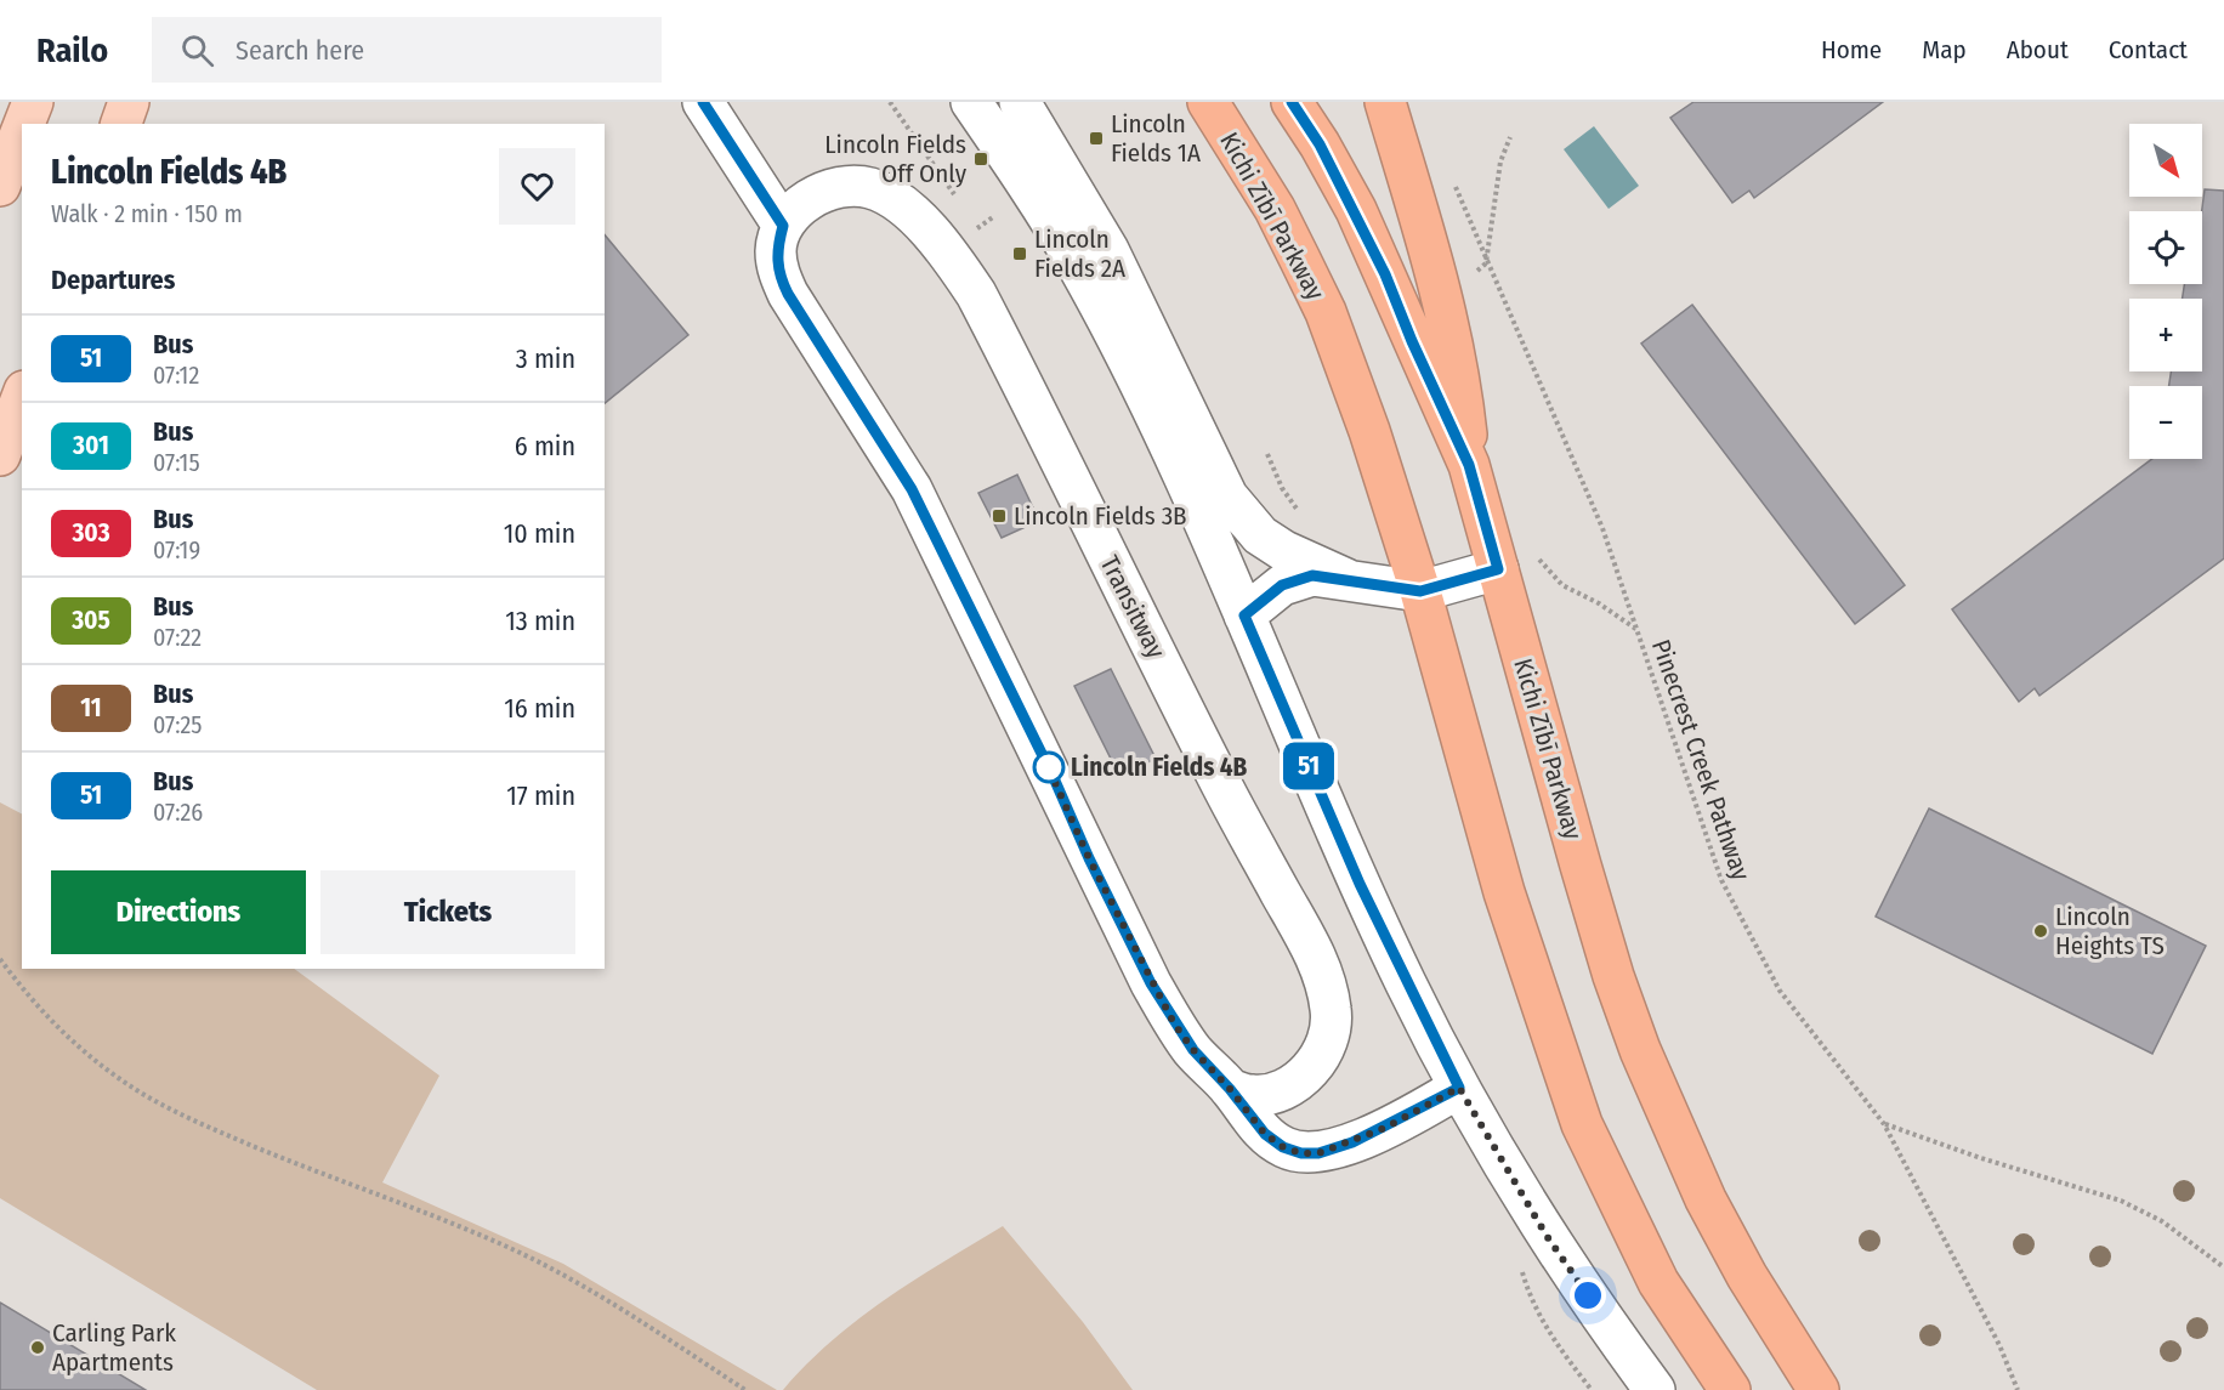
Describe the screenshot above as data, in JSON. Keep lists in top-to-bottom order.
{
  "streets": {
    "highway": ["Kichi Zībī Parkway"],
    "lane": ["Transitway"],
    "path": ["Pinecrest Creek Pathway"]
  },
  "places": {
    "transit": [
      "Lincoln Fields 1A",
      "Lincoln Fields Off Only",
      "Lincoln Fields 2A",
      "Lincoln Fields 3B"
    ],
    "other": ["Lincoln Fields 4B", "Lincoln Heights TS", "Carling Park Apartments"]
  },
  "lines": ["bus line 51"],
  "north": "bottom right",
  "page": {
    "header": "Railo",
    "search": "Search here",
    "nav": [
      "Home",
      "Map",
      "About",
      "Contact"
    ],
    "on_map": "51",
    "map_buttons": ["+", "−"],
    "heading": [
      ["Lincoln Fields 4B", "Walk · 2 min · 150 m"],
      "Departures"
    ],
    "list": [
      {
        "mark": "51",
        "name": "Bus",
        "note": "07:12",
        "value": "3 min"
      },
      {
        "mark": "301",
        "name": "Bus",
        "note": "07:15",
        "value": "6 min"
      },
      {
        "mark": "303",
        "name": "Bus",
        "note": "07:19",
        "value": "10 min"
      },
      {
        "mark": "305",
        "name": "Bus",
        "note": "07:22",
        "value": "13 min"
      },
      {
        "mark": "11",
        "name": "Bus",
        "note": "07:25",
        "value": "16 min"
      },
      {
        "mark": "51",
        "name": "Bus",
        "note": "07:26",
        "value": "17 min"
      }
    ],
    "buttons": ["Directions", "Tickets"]
  }
}
